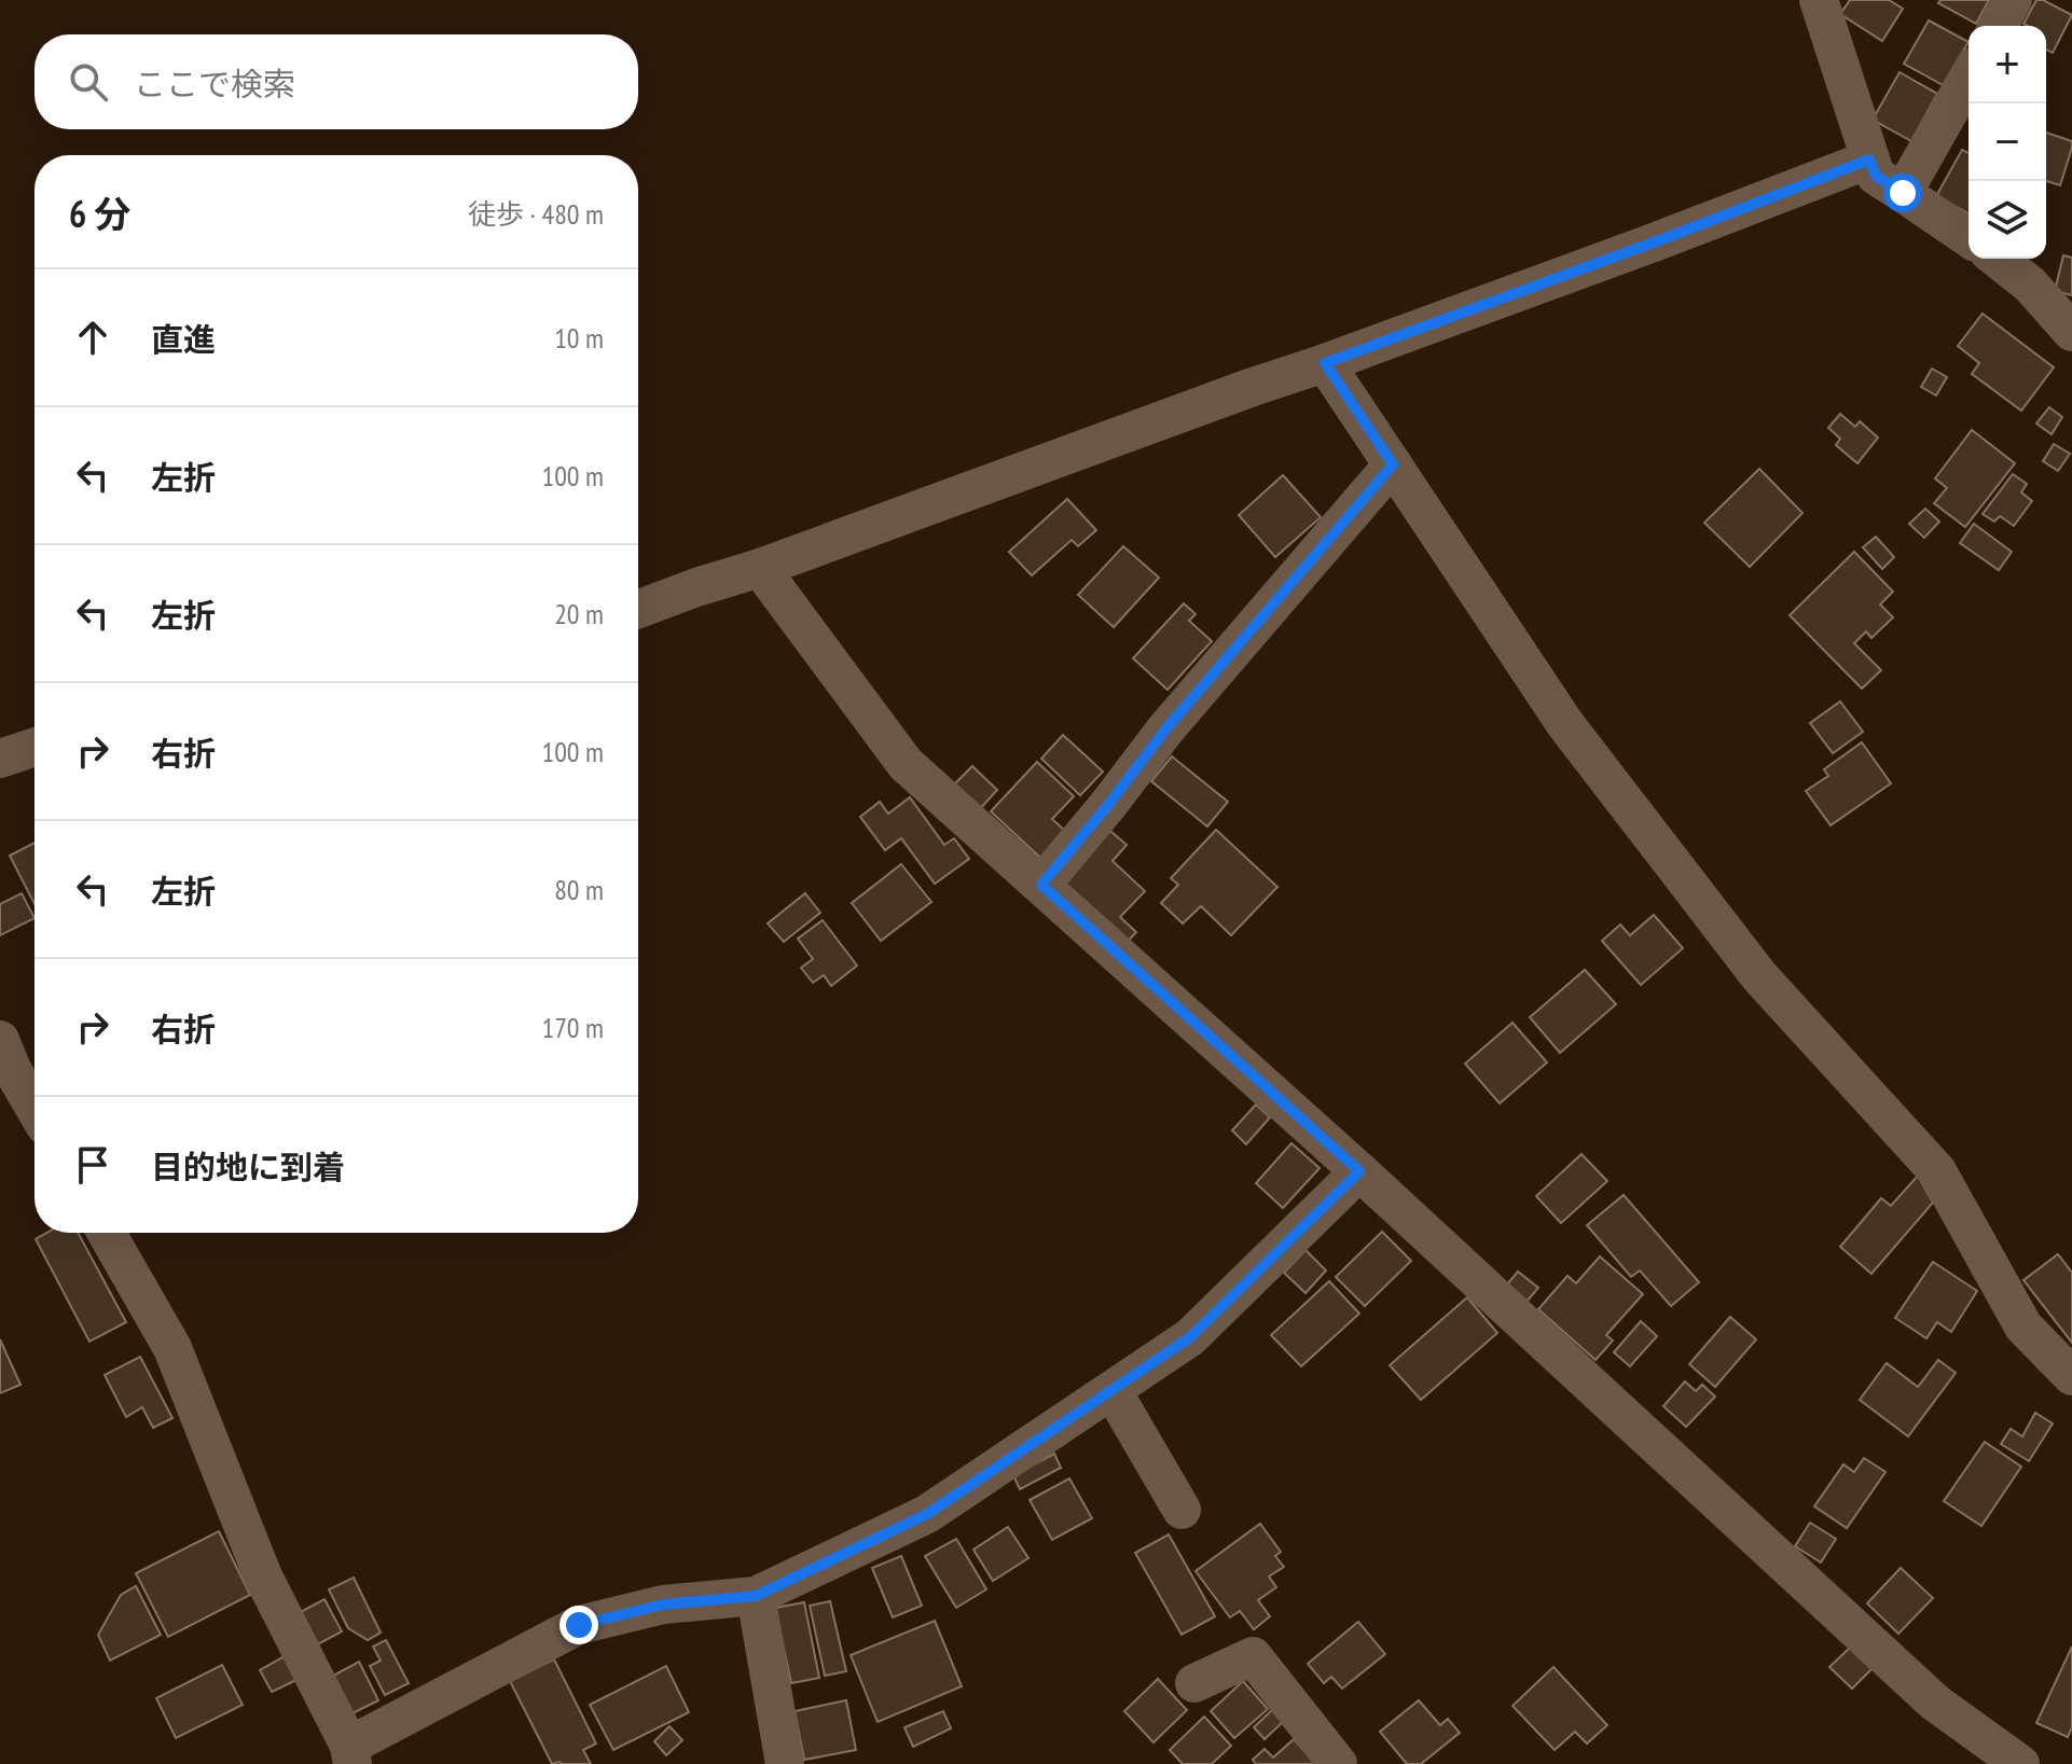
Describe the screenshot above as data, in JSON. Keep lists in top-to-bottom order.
{
  "page": {
    "map_buttons": ["+", "−"],
    "search": "ここで検索",
    "heading": ["6 分", "徒歩 · 480 m"],
    "list": [
      ["直進", "10 m"],
      ["左折", "100 m"],
      ["左折", "20 m"],
      ["右折", "100 m"],
      ["左折", "80 m"],
      ["右折", "170 m"],
      "目的地に到着"
    ]
  }
}
